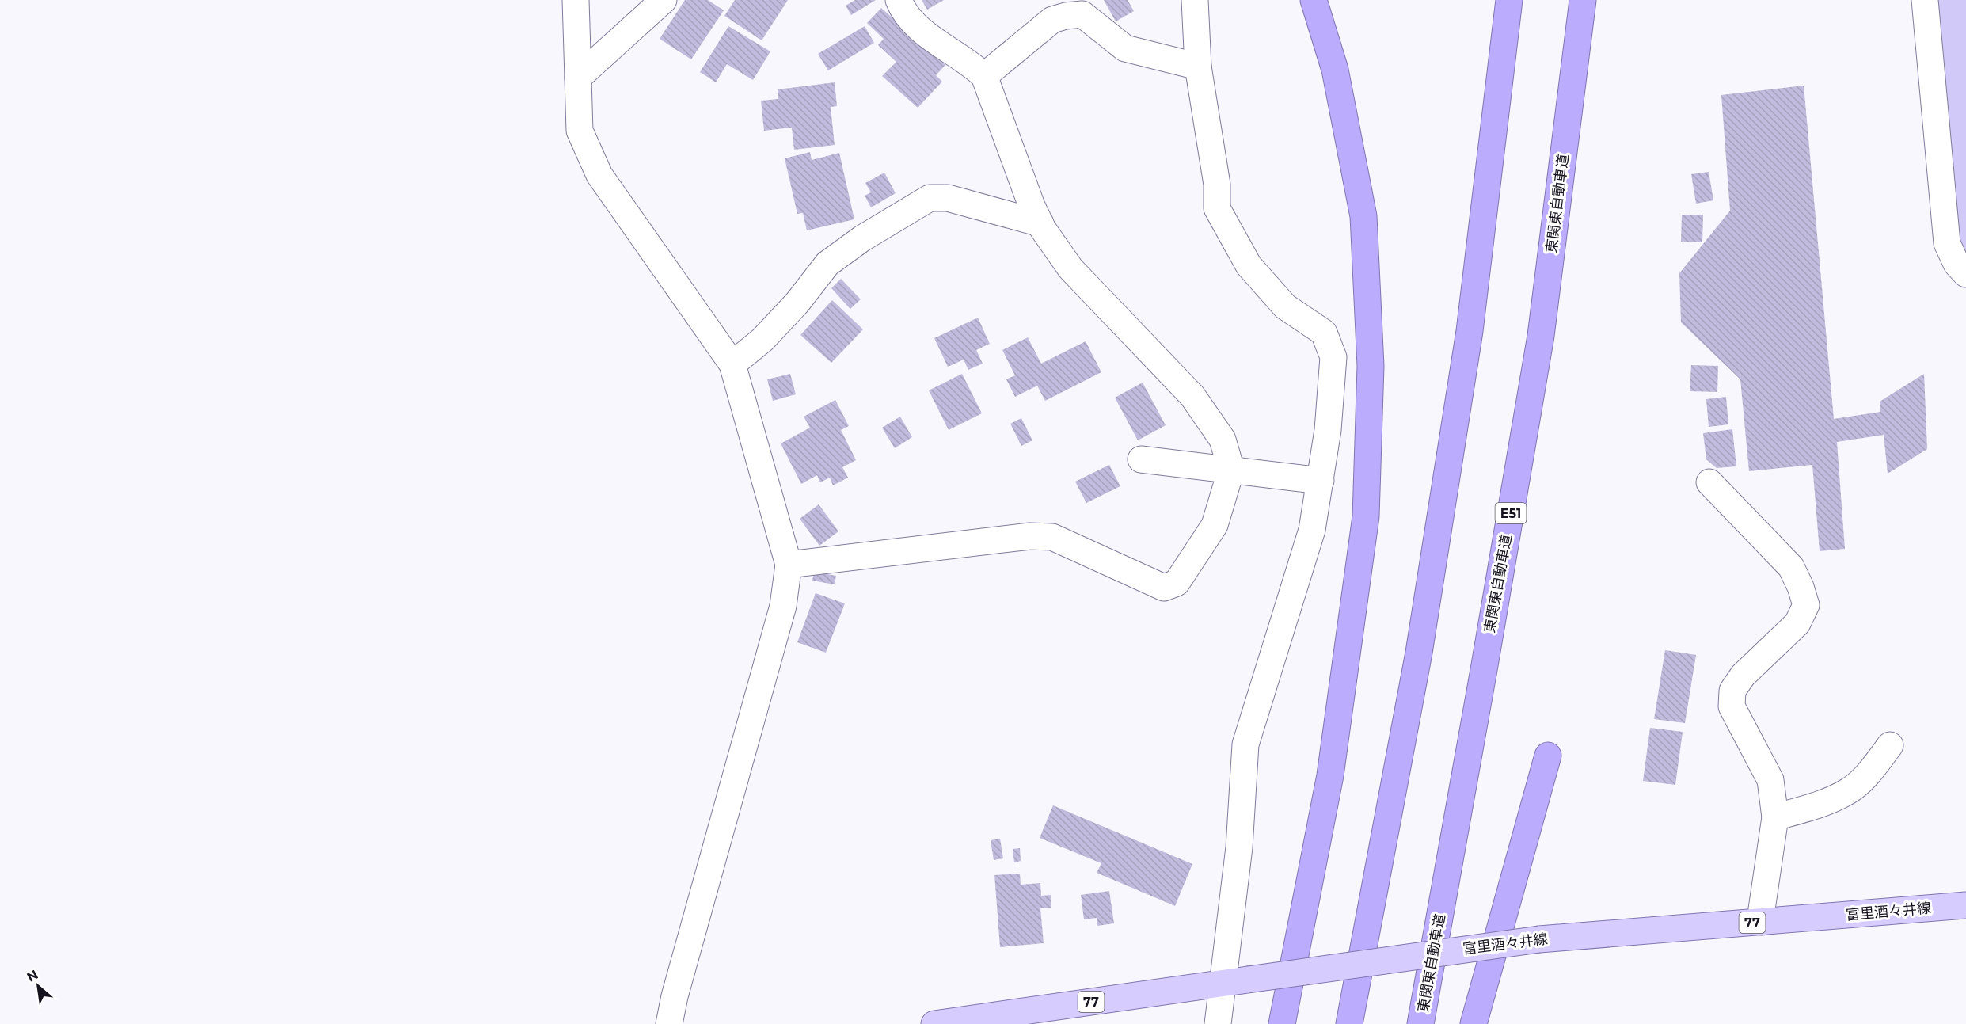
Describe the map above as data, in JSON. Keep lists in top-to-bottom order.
{
  "streets": {
    "highway": ["東関東自動車道", "E51"],
    "main road": ["富里酒々井線", "77"]
  },
  "north": "top left"
}
